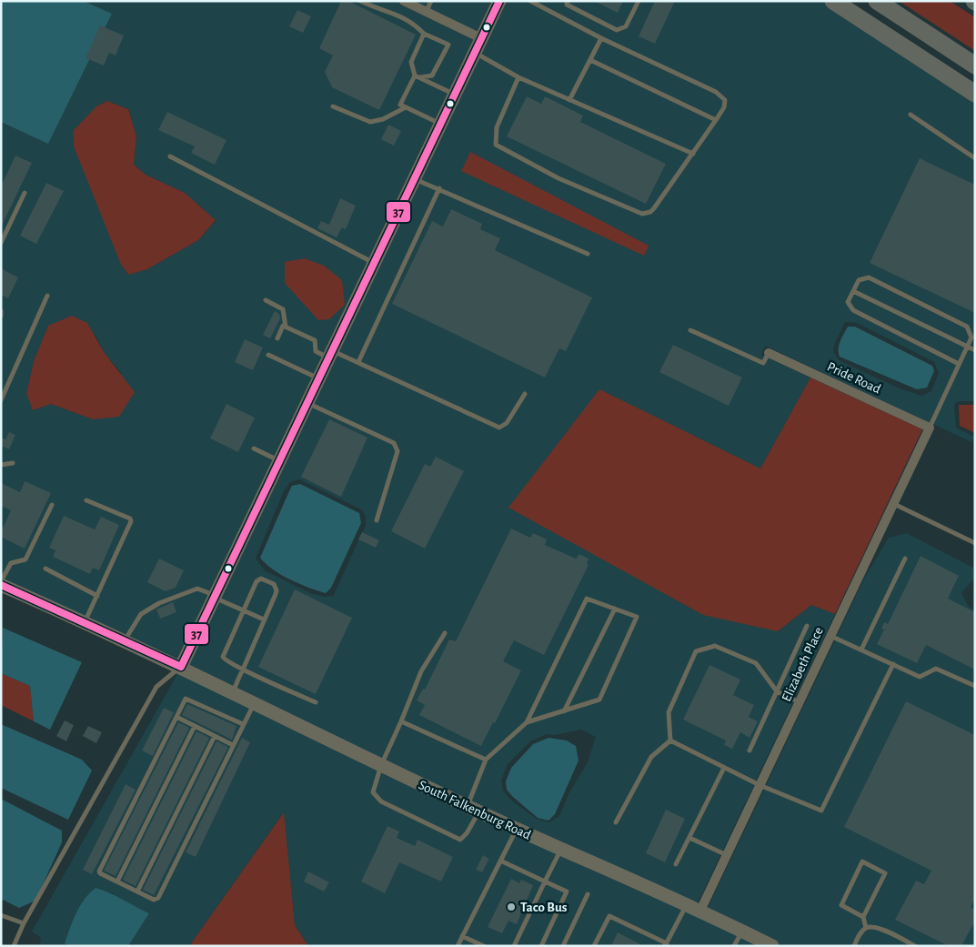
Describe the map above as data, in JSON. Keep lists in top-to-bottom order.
{
  "streets": {
    "street": ["Pride Road", "Elizabeth Place", "South Falkenburg Road"]
  },
  "crossings": [
    ["Pride Road", "Elizabeth Place"],
    ["Elizabeth Place", "South Falkenburg Road"]
  ],
  "places": ["Taco Bus"],
  "lines": ["transit line 37"]
}
